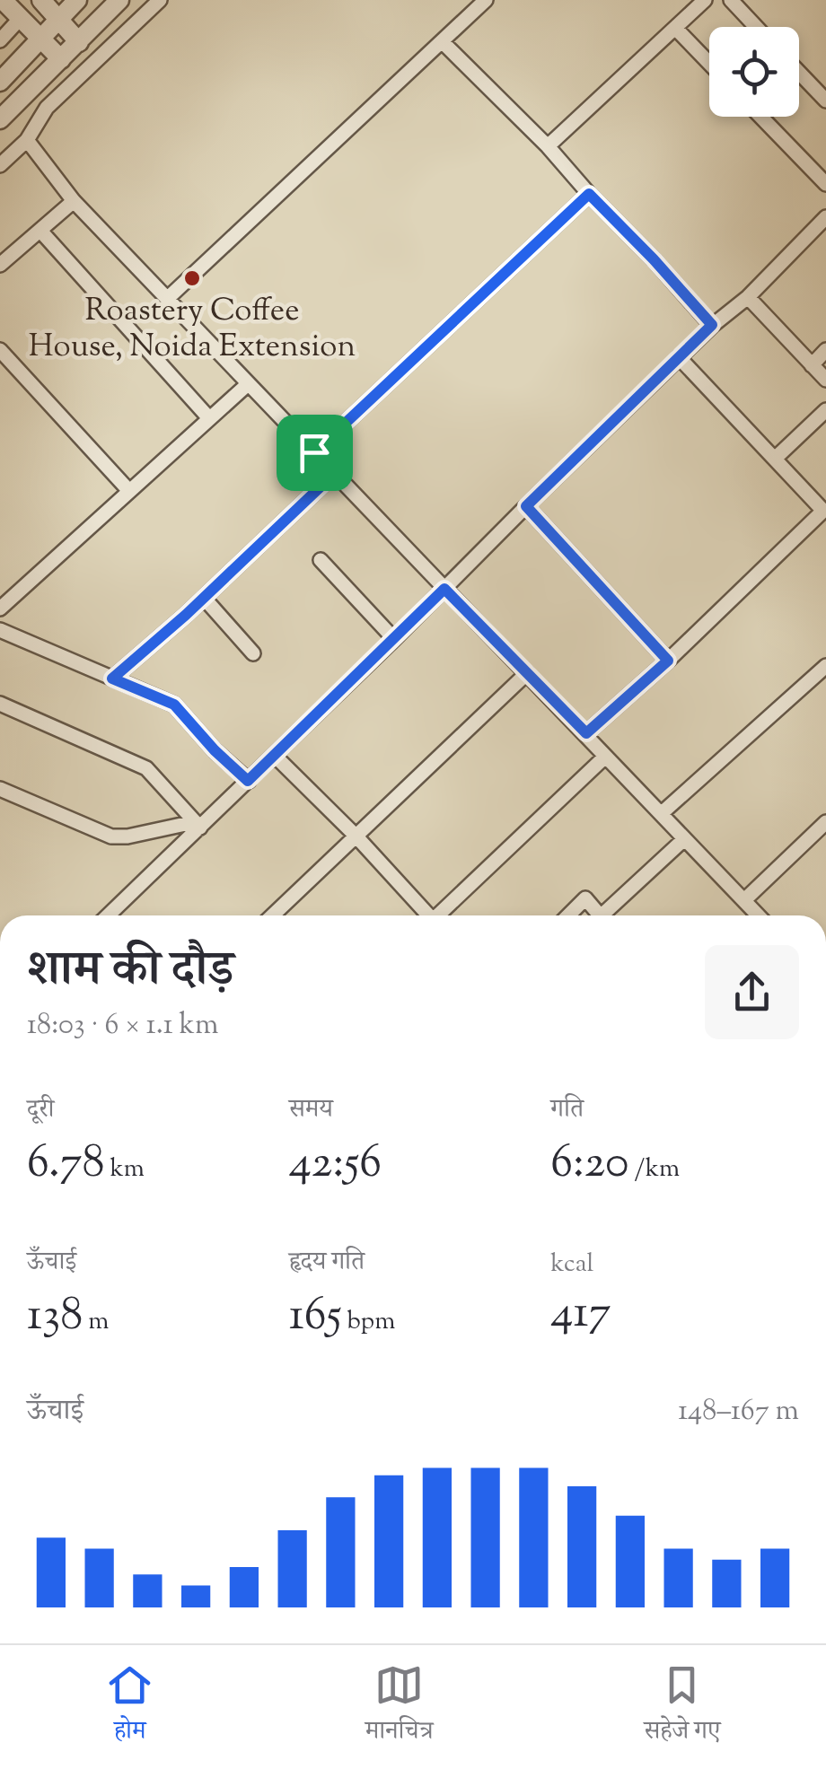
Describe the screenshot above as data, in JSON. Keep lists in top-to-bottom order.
{
  "places": ["Roastery Coffee House, Noida Extension"],
  "page": {
    "heading": ["शाम की दौड़", "18:03 · 6 × 1.1 km"],
    "stats": [
      ["दूरी", "6.78 km"],
      ["समय", "42:56"],
      ["गति", "6:20 /km"],
      ["ऊँचाई", "138 m"],
      ["हृदय गति", "165 bpm"],
      ["kcal", "417"]
    ],
    "chart": ["ऊँचाई", "148–167 m"],
    "tabs": ["होम", "मानचित्र", "सहेजे गए"]
  }
}
